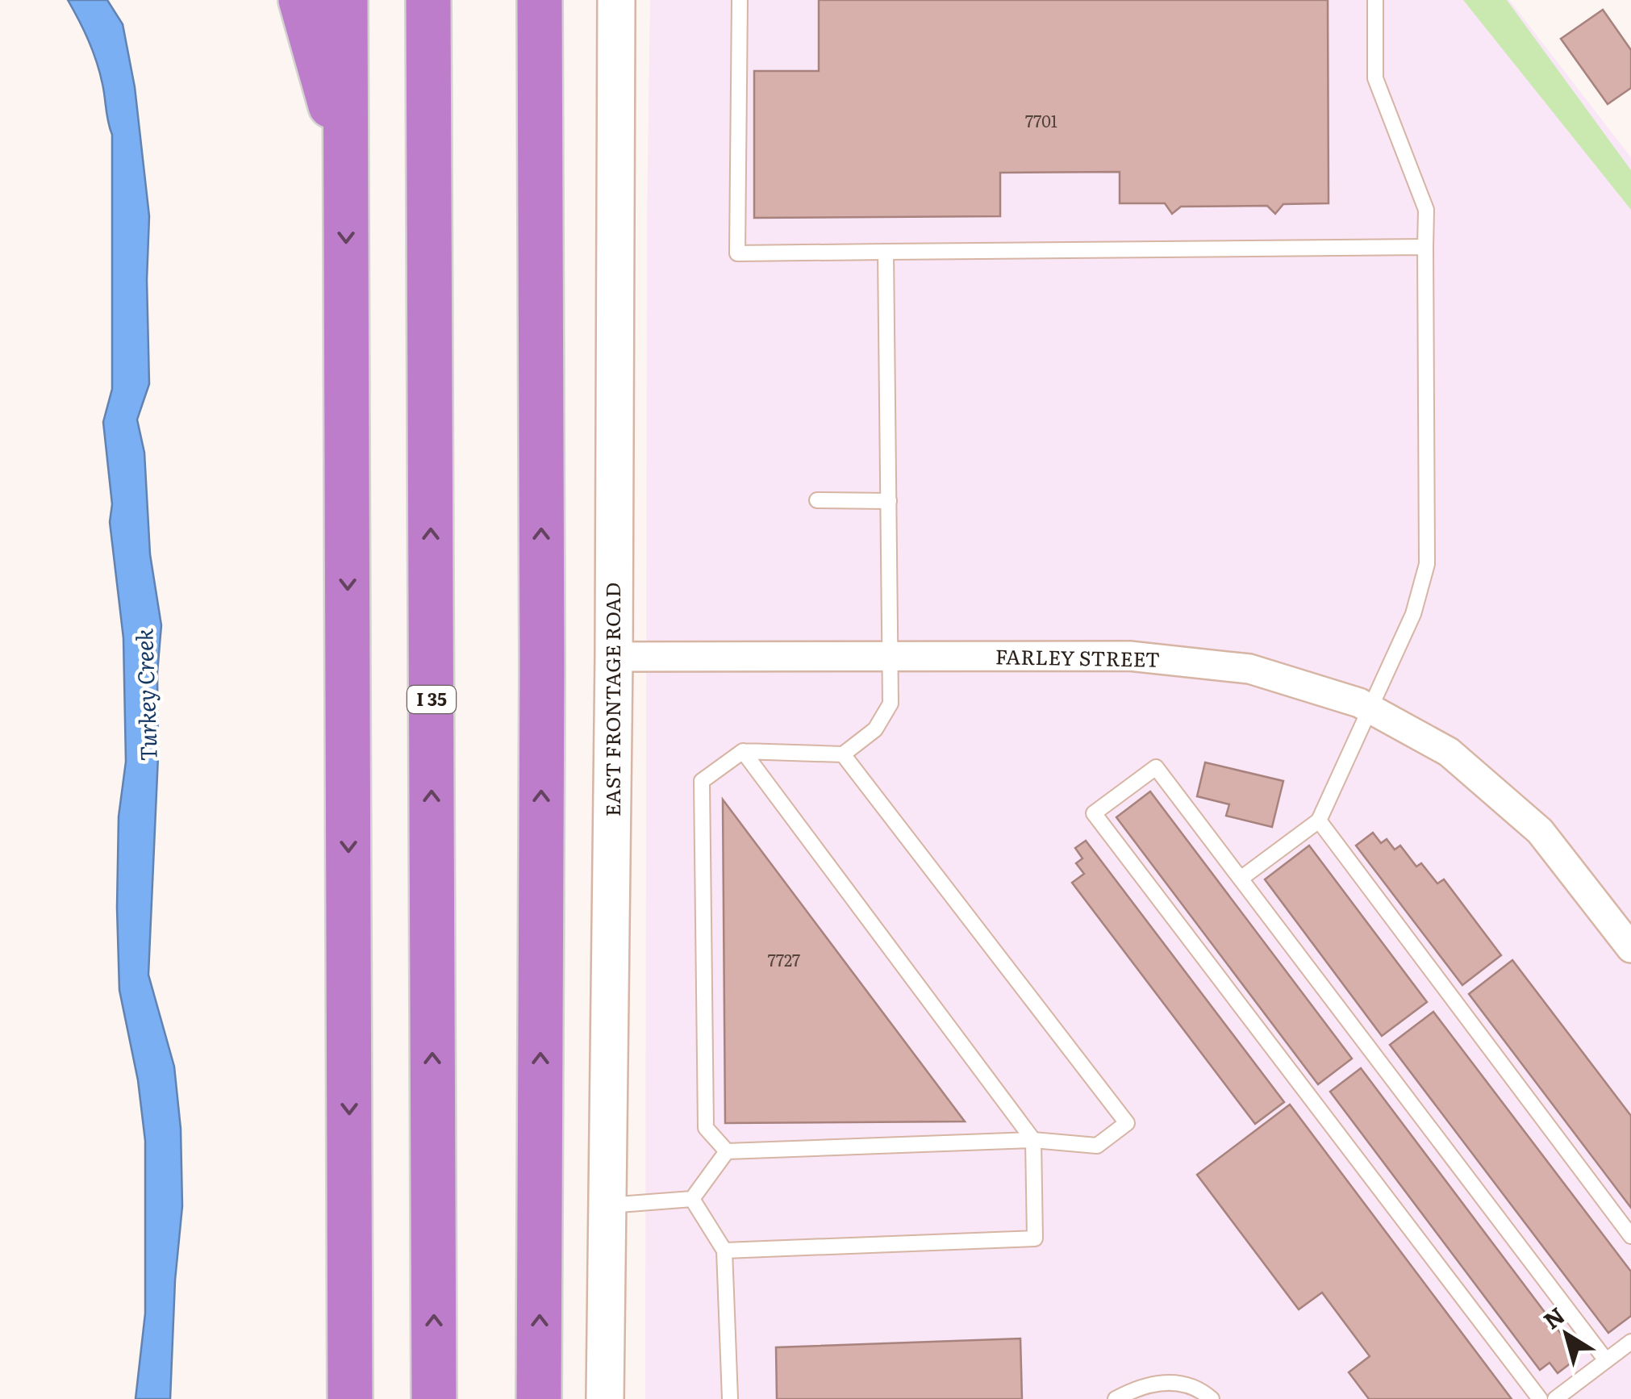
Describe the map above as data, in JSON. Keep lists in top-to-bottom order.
{
  "streets": {
    "highway": ["I 35"],
    "street": ["FARLEY STREET", "EAST FRONTAGE ROAD"]
  },
  "crossings": [
    ["FARLEY STREET", "EAST FRONTAGE ROAD"]
  ],
  "water": ["Turkey Creek"],
  "house_numbers": ["7701", "7727"],
  "north": "top left"
}
